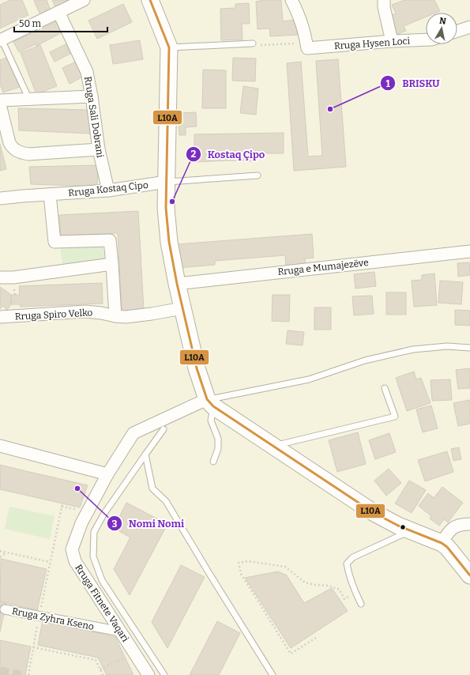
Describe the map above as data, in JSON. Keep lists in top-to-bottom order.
{
  "streets": {
    "street": [
      "Rruga Hysen Loci",
      "Rruga Sali Dobrani",
      "Rruga Kostaq Cipo",
      "Rruga e Mumajezëve",
      "Rruga Spiro Velko",
      "Rruga Fitnete Vaqari",
      "Rruga Zyhra Kseno"
    ]
  },
  "crossings": [
    ["Rruga Sali Dobrani", "Rruga Kostaq Cipo"],
    ["Rruga Fitnete Vaqari", "Rruga Zyhra Kseno"]
  ],
  "places": ["BRISKU", "Kostaq Çipo", "Nomi Nomi"],
  "lines": ["transit line L10A"],
  "scale_bar": "50 m",
  "north": "top"
}
